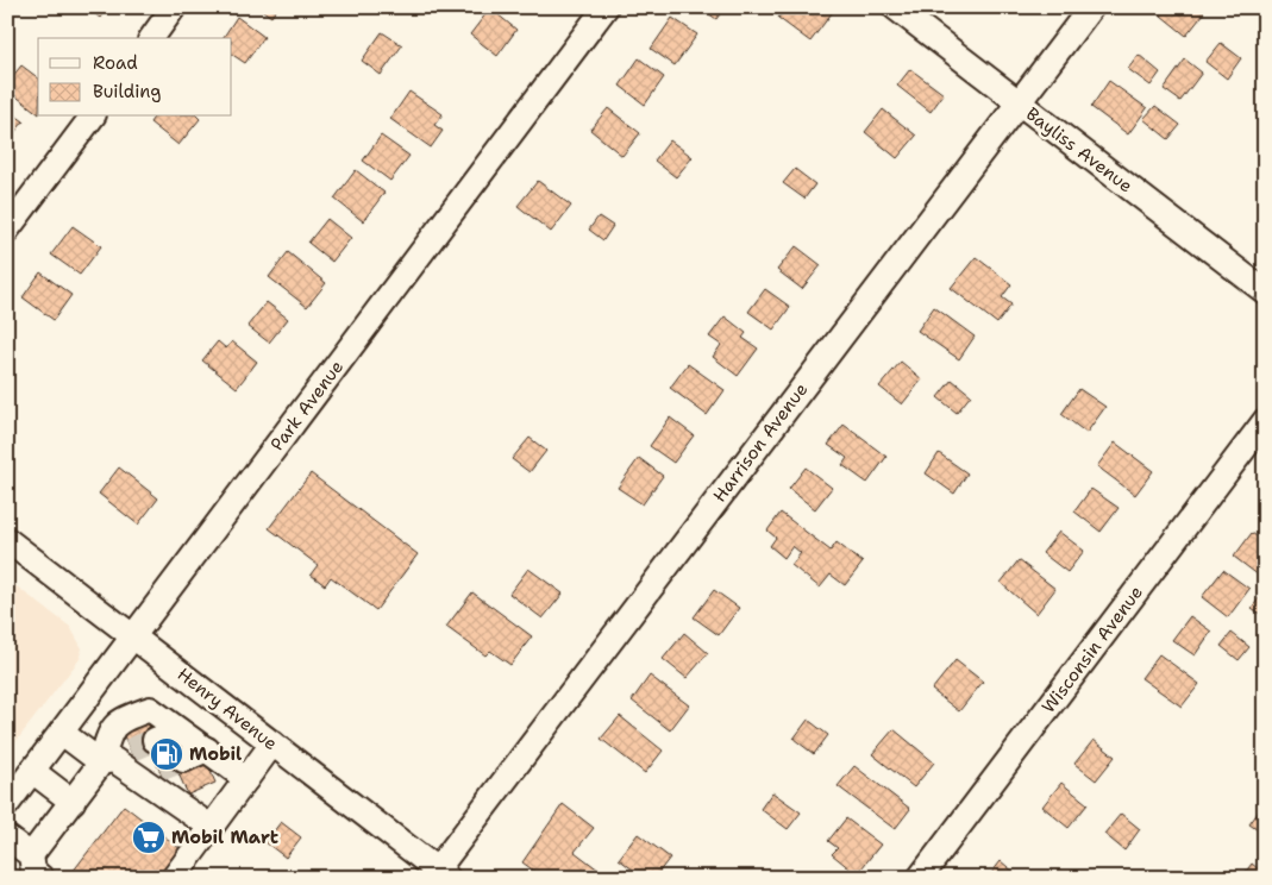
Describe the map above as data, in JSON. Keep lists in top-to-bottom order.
{
  "streets": {
    "street": [
      "Bayliss Avenue",
      "Park Avenue",
      "Harrison Avenue",
      "Wisconsin Avenue",
      "Henry Avenue"
    ]
  },
  "crossings": [
    ["Bayliss Avenue", "Harrison Avenue"],
    ["Park Avenue", "Henry Avenue"],
    ["Harrison Avenue", "Henry Avenue"]
  ],
  "places": {
    "fuel station": ["Mobil"],
    "supermarket": ["Mobil Mart"]
  },
  "legend": ["Road", "Building"]
}
